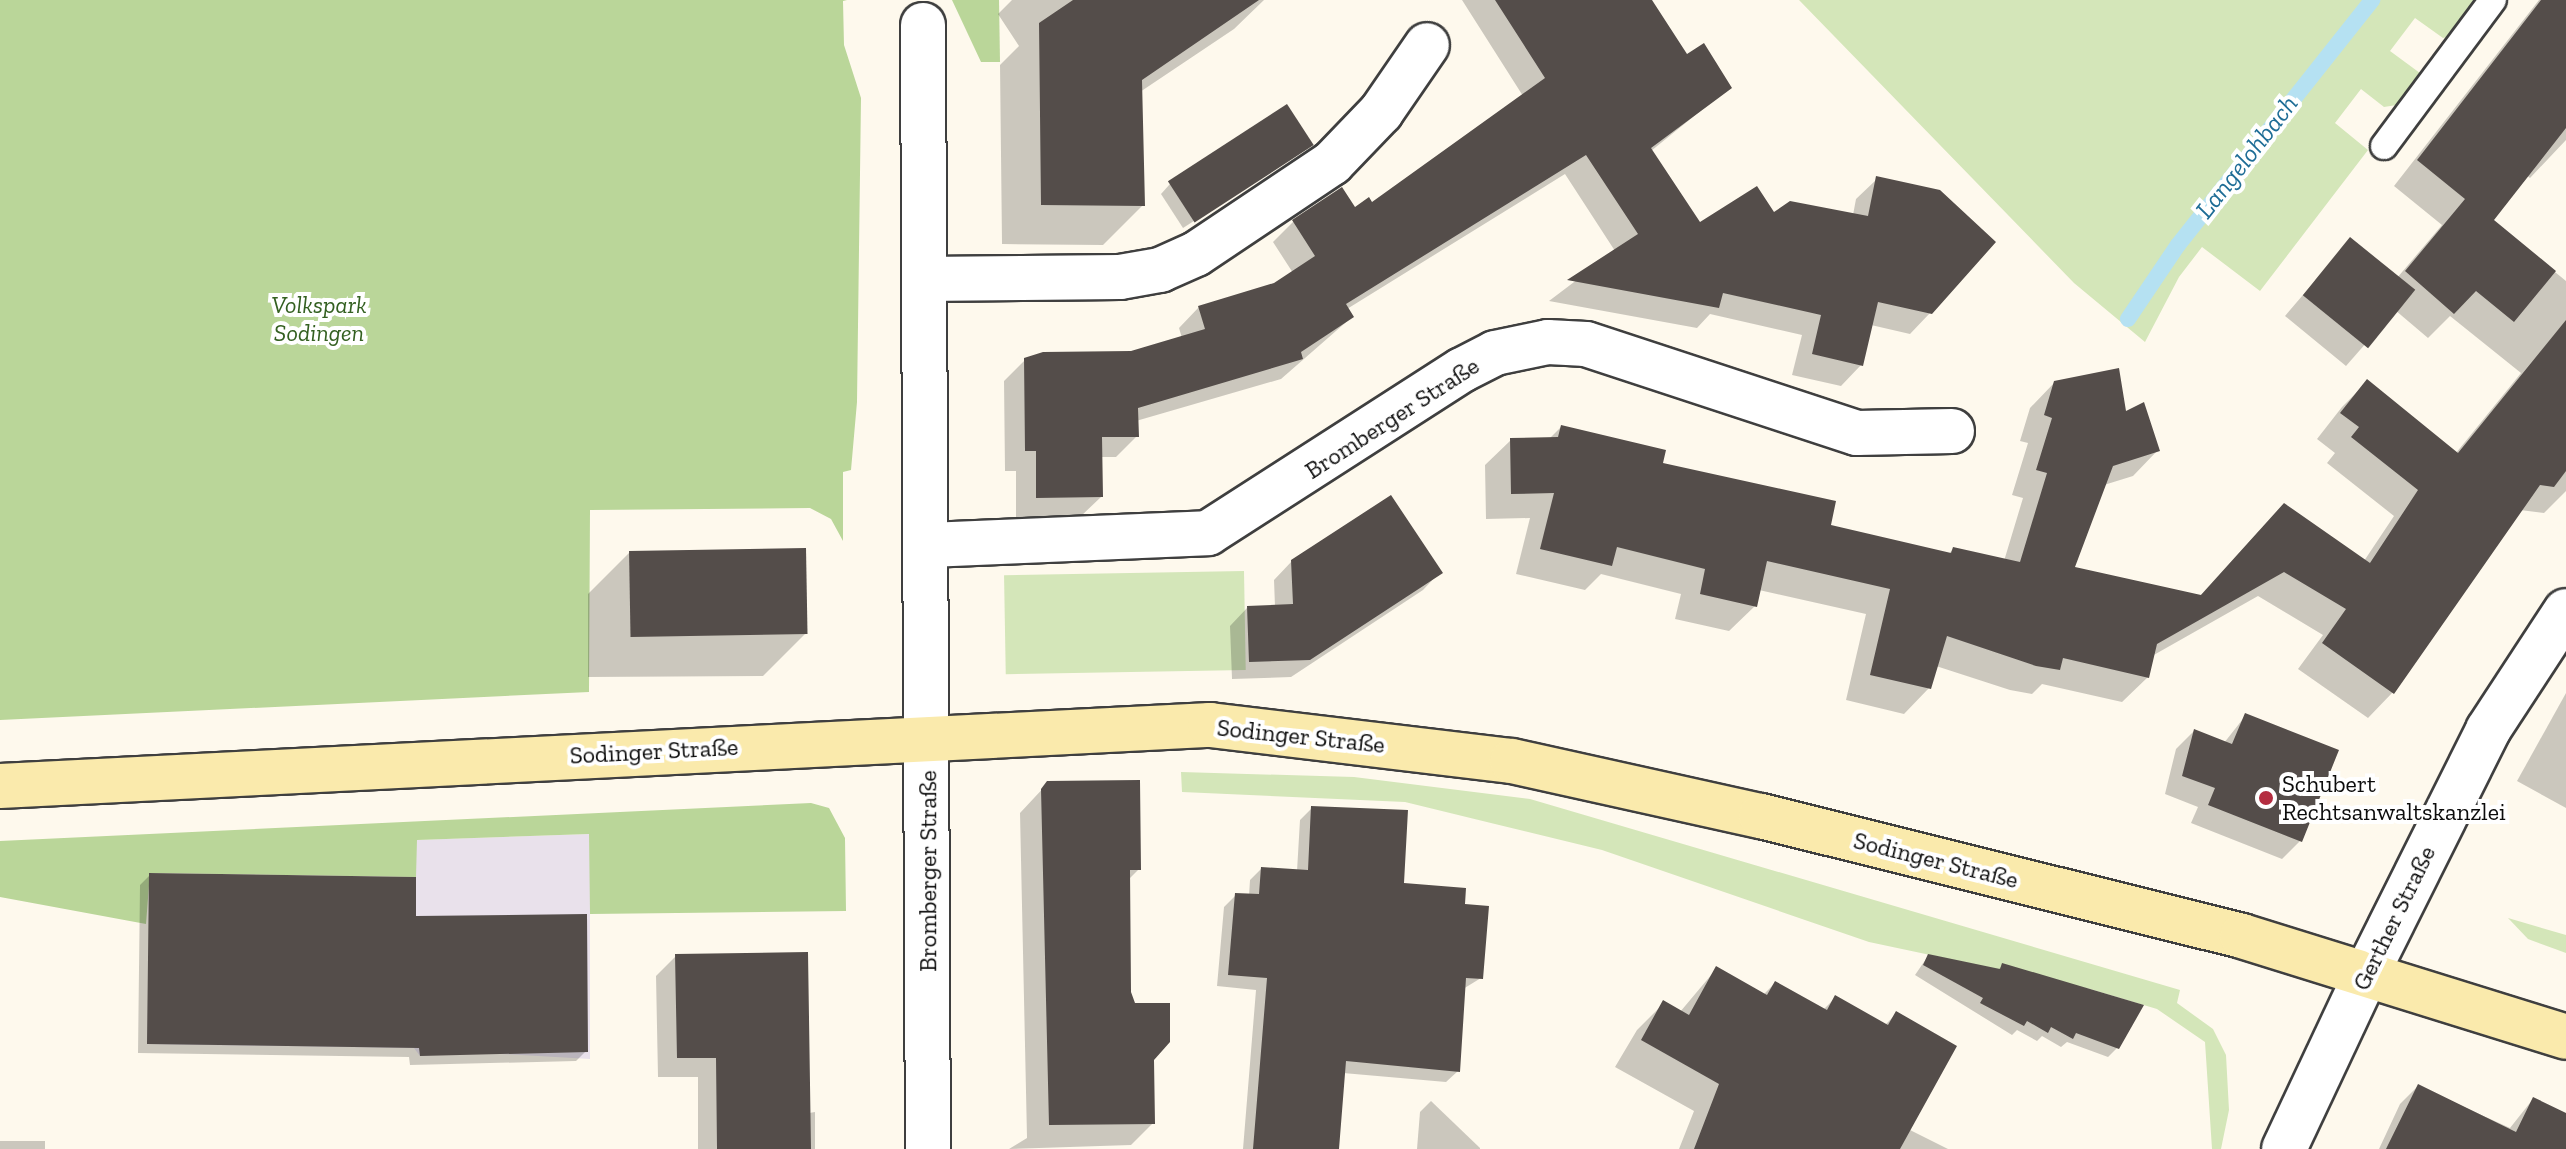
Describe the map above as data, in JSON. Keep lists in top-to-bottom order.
{
  "streets": {
    "main road": ["Sodinger Straße"],
    "street": ["Bromberger Straße", "Gerther Straße"]
  },
  "crossings": [
    ["Bromberger Straße", "Sodinger Straße"],
    ["Sodinger Straße", "Gerther Straße"]
  ],
  "water": ["Langelohbach"],
  "parks": ["Volkspark Sodingen"],
  "places": ["Schubert Rechtsanwaltskanzlei"]
}
